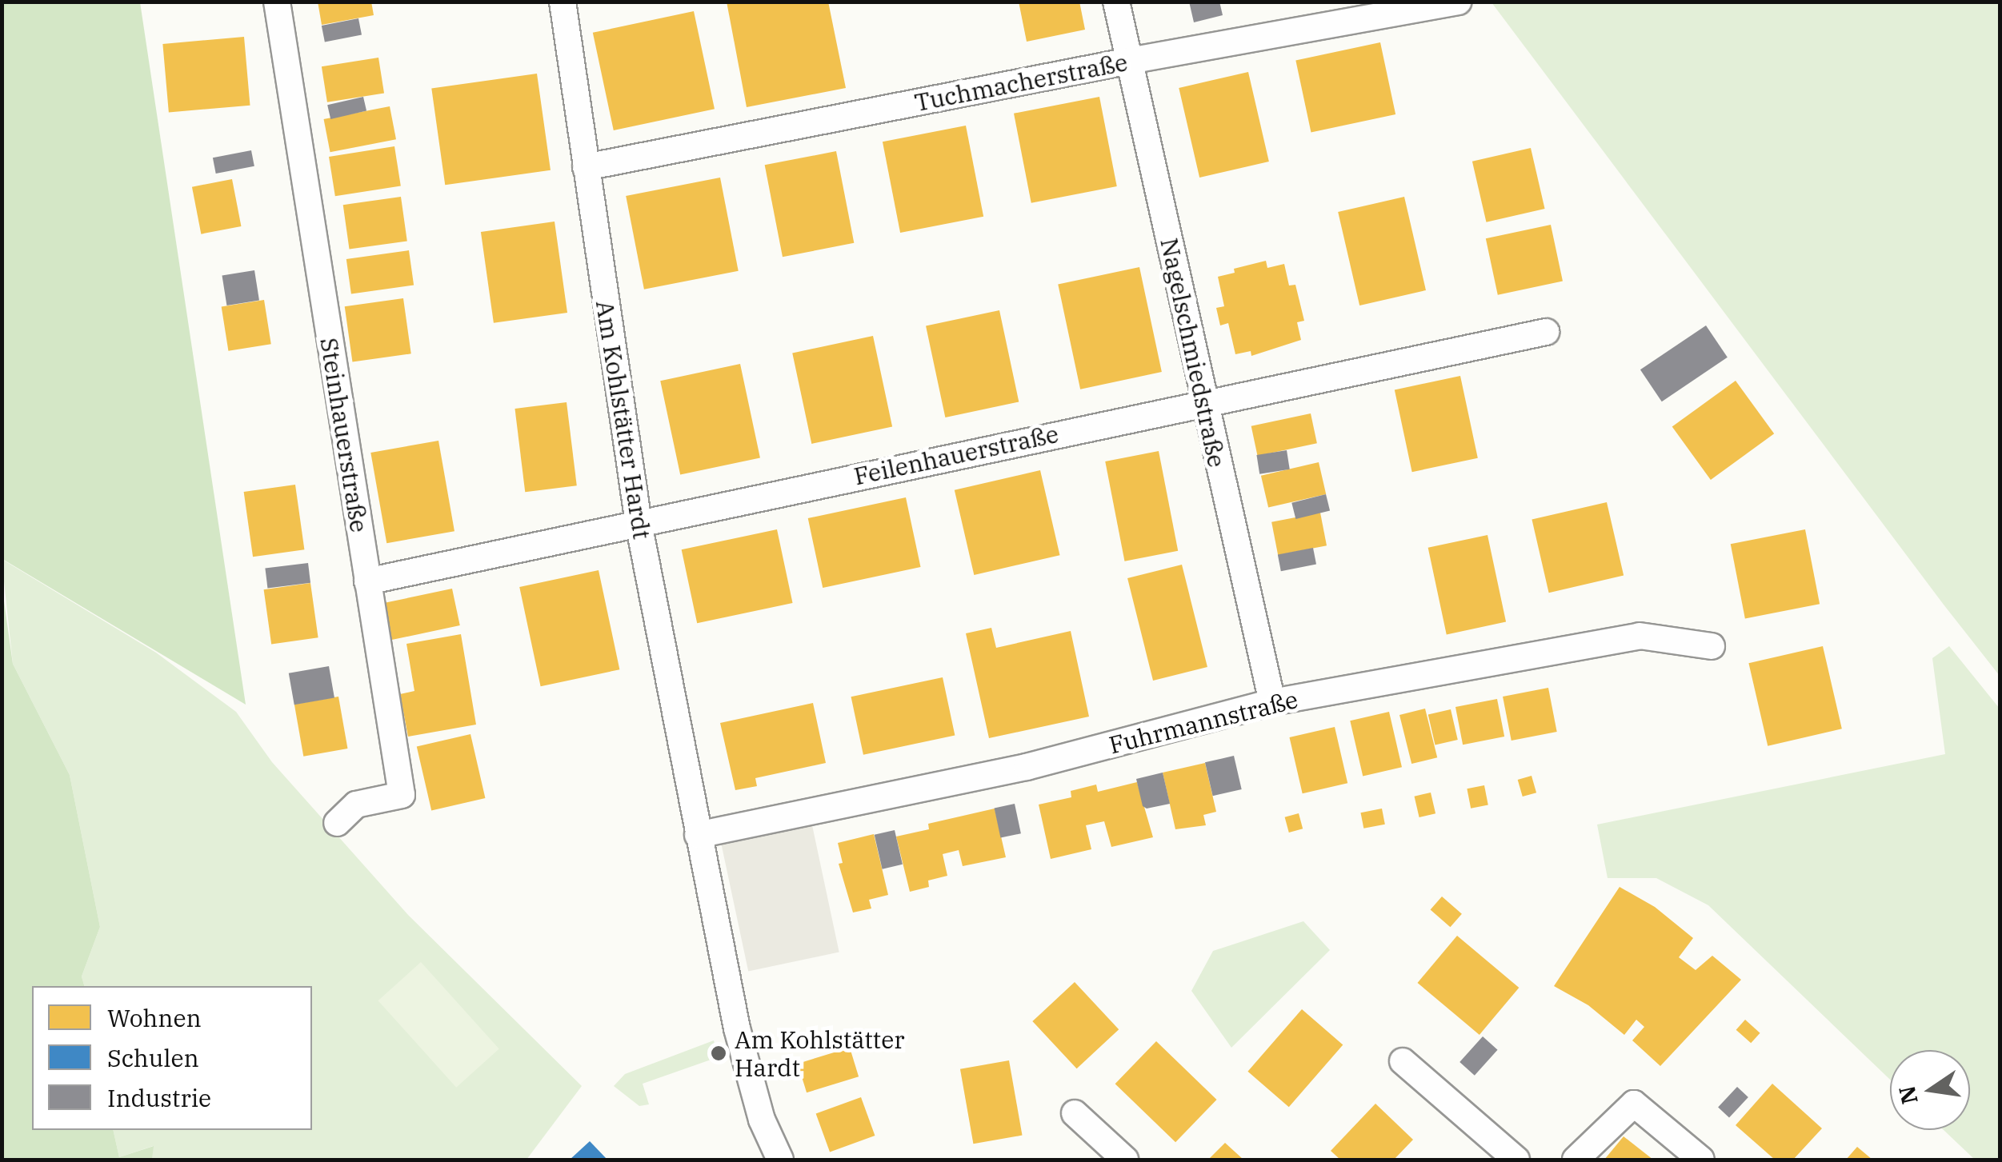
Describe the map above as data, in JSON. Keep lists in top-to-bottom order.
{
  "streets": {
    "street": [
      "Tuchmacherstraße",
      "Nagelschmiedstraße",
      "Am Kohlstätter Hardt",
      "Steinhauerstraße",
      "Feilenhauerstraße",
      "Fuhrmannstraße"
    ]
  },
  "crossings": [
    ["Tuchmacherstraße", "Nagelschmiedstraße"],
    ["Tuchmacherstraße", "Am Kohlstätter Hardt"],
    ["Nagelschmiedstraße", "Feilenhauerstraße"],
    ["Nagelschmiedstraße", "Fuhrmannstraße"],
    ["Am Kohlstätter Hardt", "Feilenhauerstraße"],
    ["Am Kohlstätter Hardt", "Fuhrmannstraße"],
    ["Steinhauerstraße", "Feilenhauerstraße"]
  ],
  "places": ["Am Kohlstätter Hardt"],
  "legend": ["Wohnen", "Schulen", "Industrie"],
  "north": "left"
}
